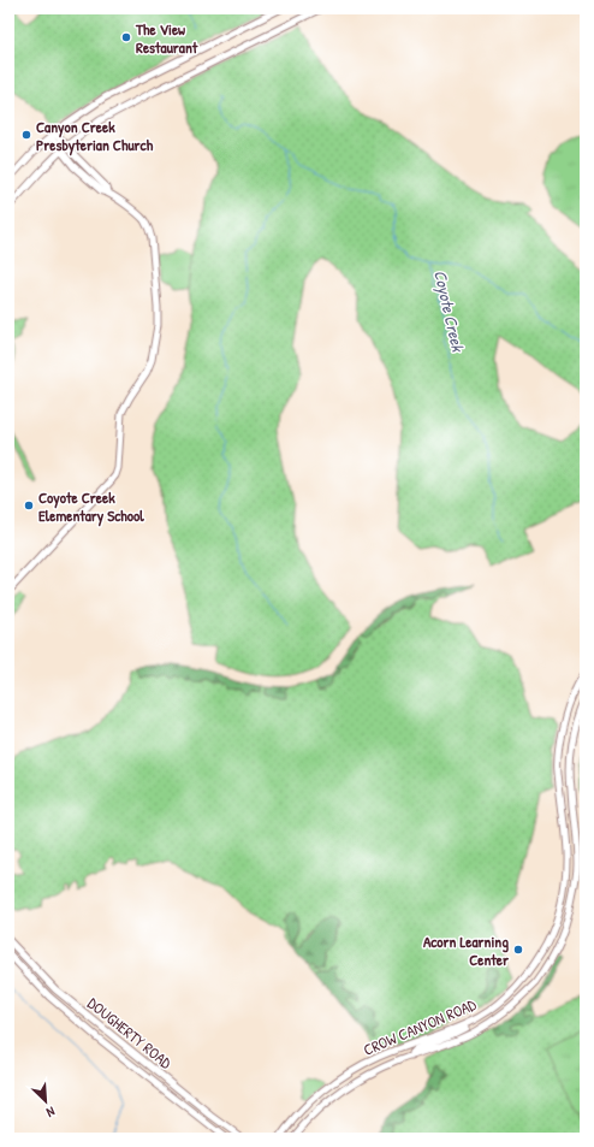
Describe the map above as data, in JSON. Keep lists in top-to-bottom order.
{
  "streets": {
    "main road": ["CROW CANYON ROAD", "DOUGHERTY ROAD"]
  },
  "water": ["Coyote Creek"],
  "places": [
    "The View Restaurant",
    "Canyon Creek Presbyterian Church",
    "Coyote Creek Elementary School",
    "Acorn Learning Center"
  ],
  "north": "bottom right"
}
